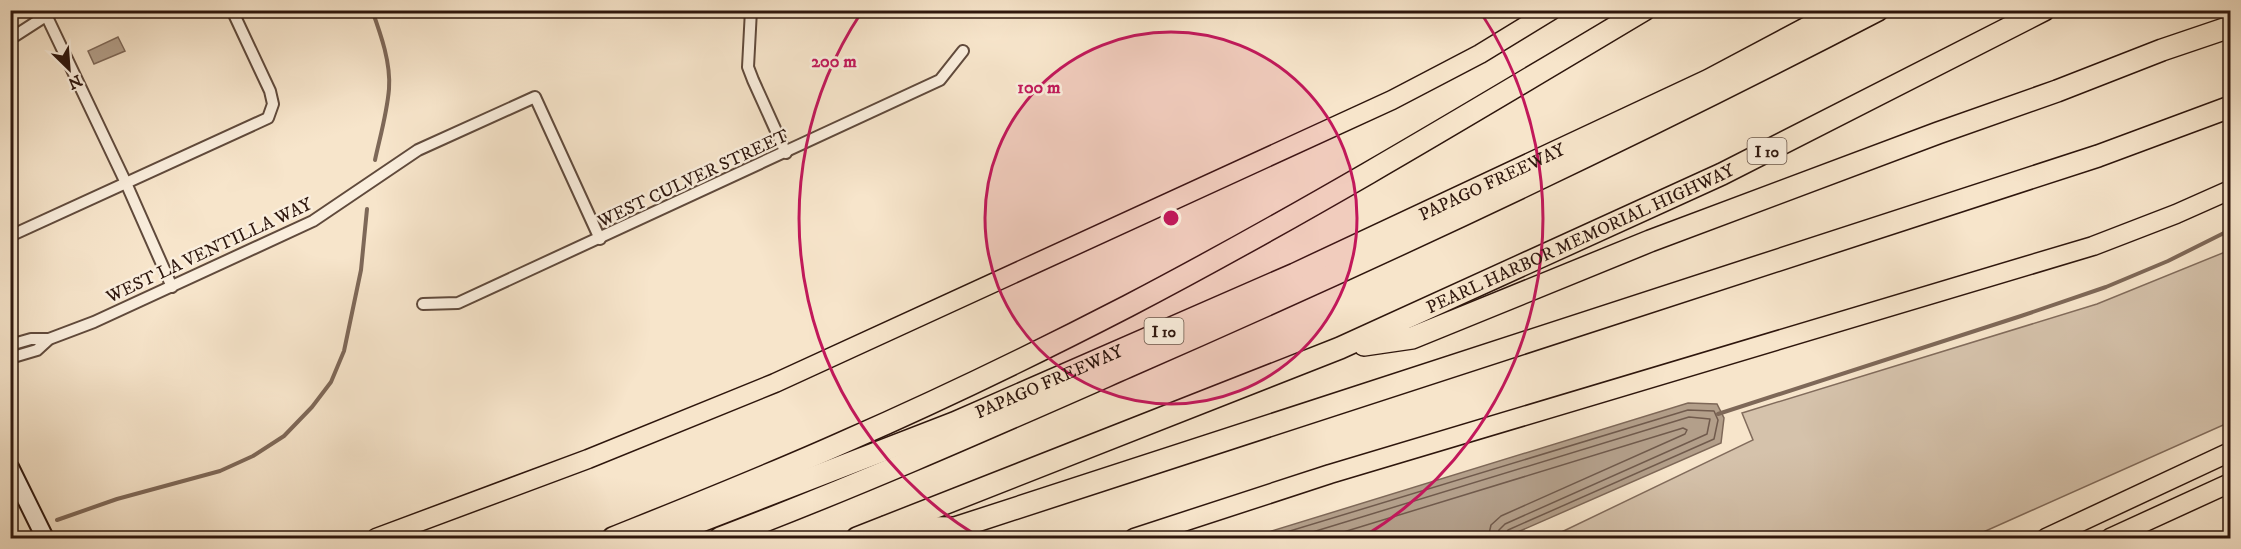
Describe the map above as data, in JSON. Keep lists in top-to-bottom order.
{
  "streets": {
    "highway": ["I 10", "PAPAGO FREEWAY", "PEARL HARBOR MEMORIAL HIGHWAY"],
    "street": ["WEST CULVER STREET", "WEST LA VENTILLA WAY"]
  },
  "crossings": [
    ["I 10", "PAPAGO FREEWAY"],
    ["I 10", "PEARL HARBOR MEMORIAL HIGHWAY"],
    ["WEST CULVER STREET", "WEST LA VENTILLA WAY"]
  ],
  "north": "bottom right",
  "rings": ["200 m", "100 m"]
}
